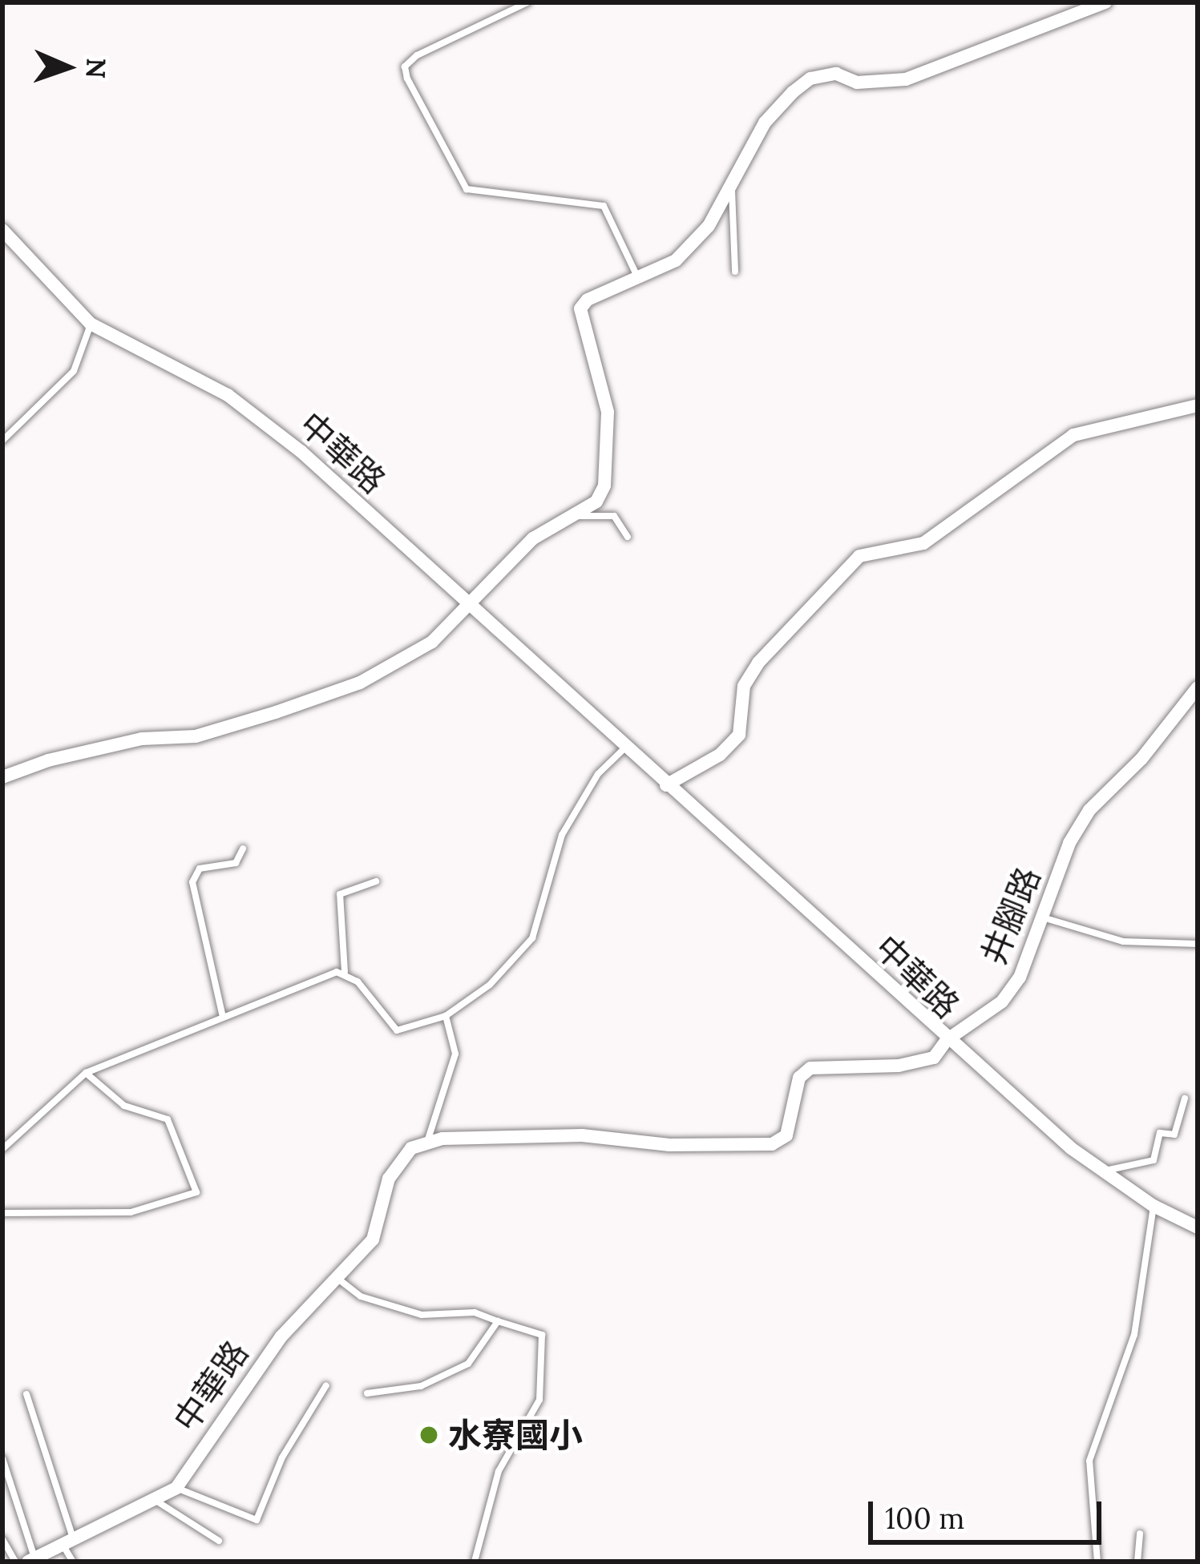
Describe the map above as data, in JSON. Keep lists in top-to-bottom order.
{
  "streets": {
    "street": ["中華路", "井腳路"]
  },
  "crossings": [
    ["中華路", "井腳路"]
  ],
  "places": ["水寮國小"],
  "scale_bar": "100 m",
  "north": "right"
}
